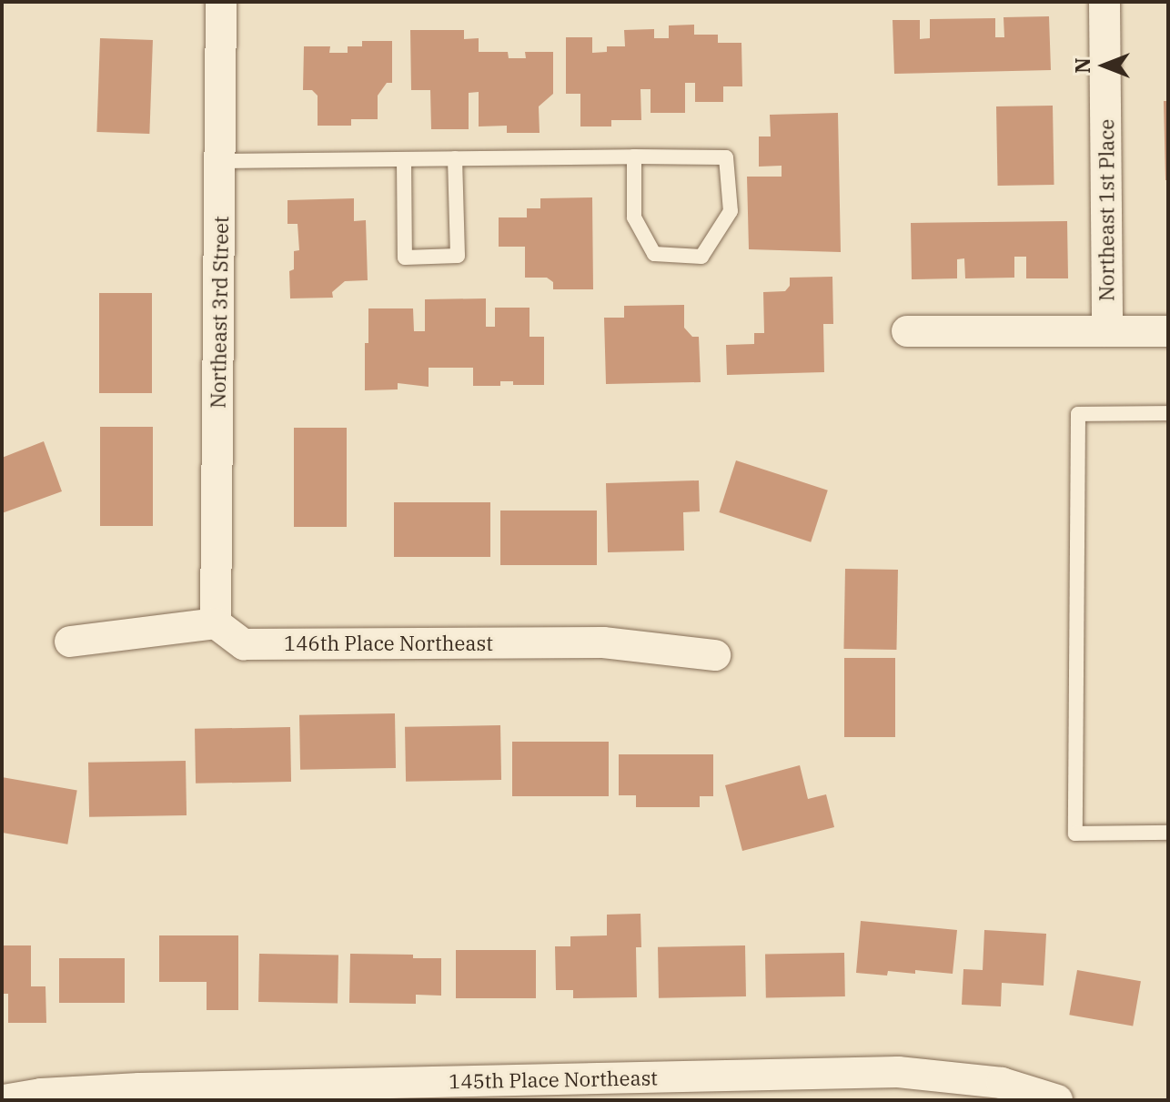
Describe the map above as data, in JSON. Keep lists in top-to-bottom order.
{
  "streets": {
    "street": [
      "Northeast 1st Place",
      "Northeast 3rd Street",
      "146th Place Northeast",
      "145th Place Northeast"
    ]
  },
  "crossings": [
    ["Northeast 3rd Street", "146th Place Northeast"]
  ],
  "north": "left"
}
